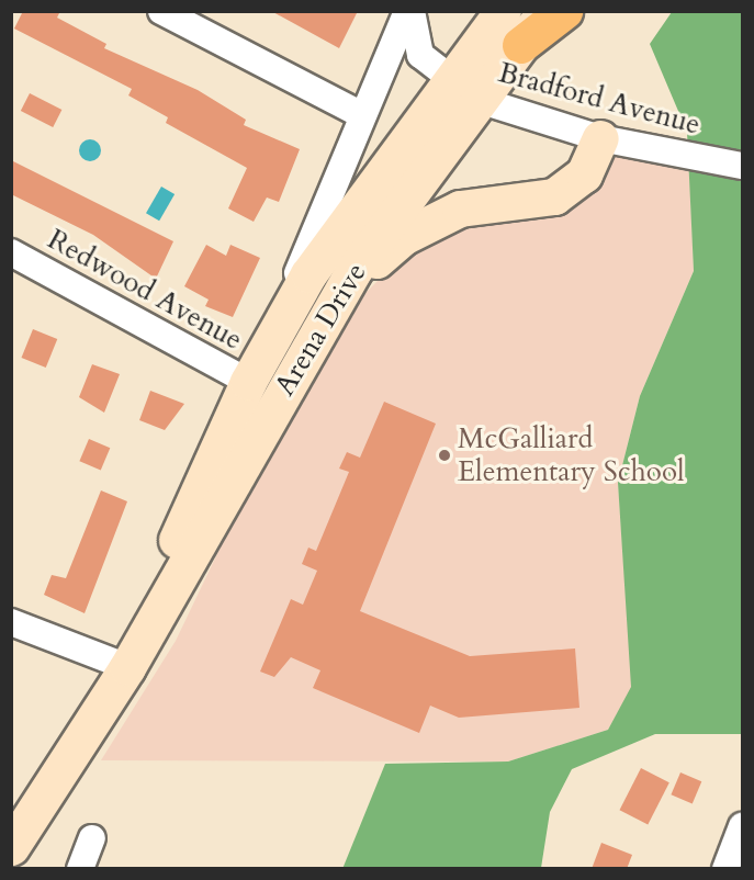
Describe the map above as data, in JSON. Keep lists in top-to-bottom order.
{
  "streets": {
    "main road": ["Arena Drive"],
    "street": ["Bradford Avenue", "Redwood Avenue"]
  },
  "crossings": [
    ["Bradford Avenue", "Arena Drive"],
    ["Redwood Avenue", "Arena Drive"]
  ],
  "places": ["McGalliard Elementary School"]
}
